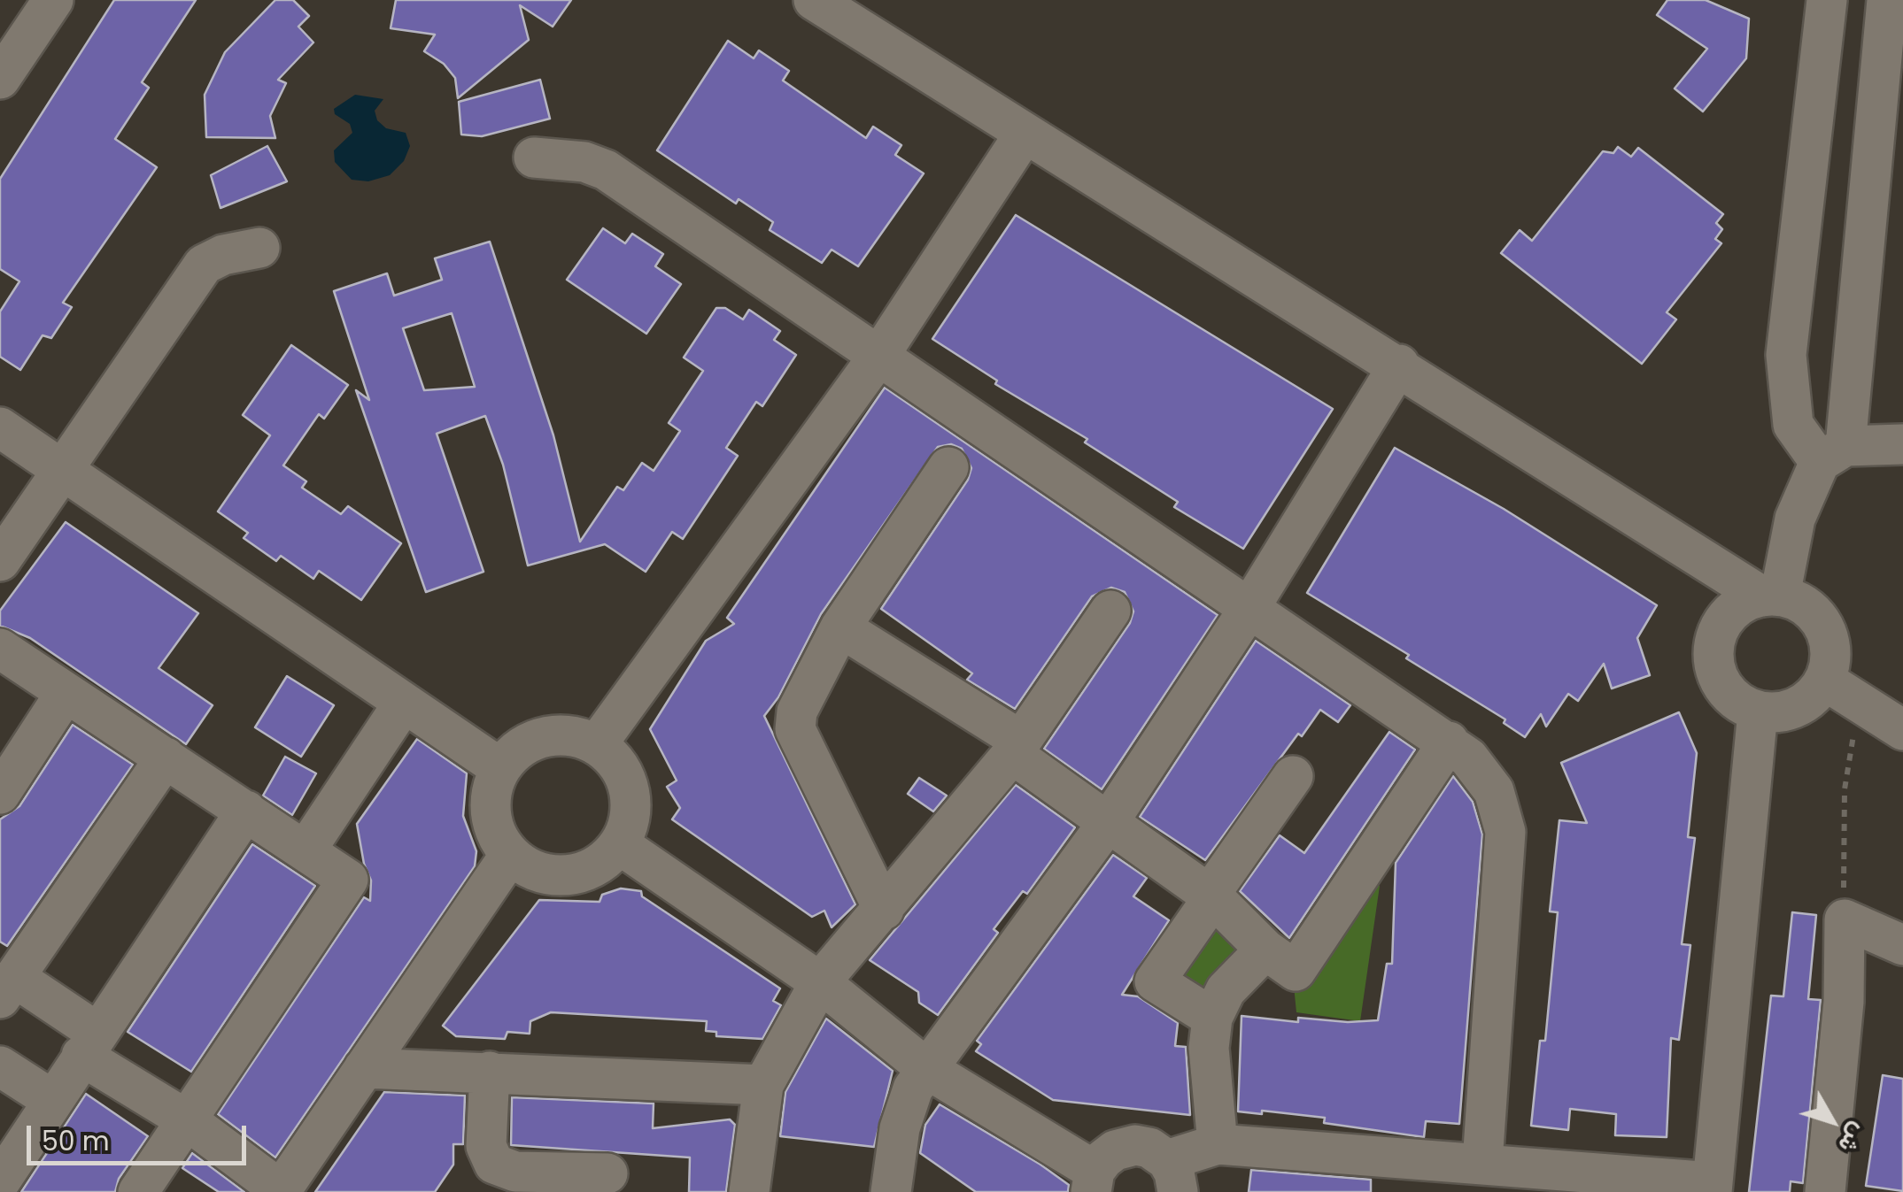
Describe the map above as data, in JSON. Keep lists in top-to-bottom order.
{
  "scale_bar": "50 m",
  "north": "bottom right"
}
